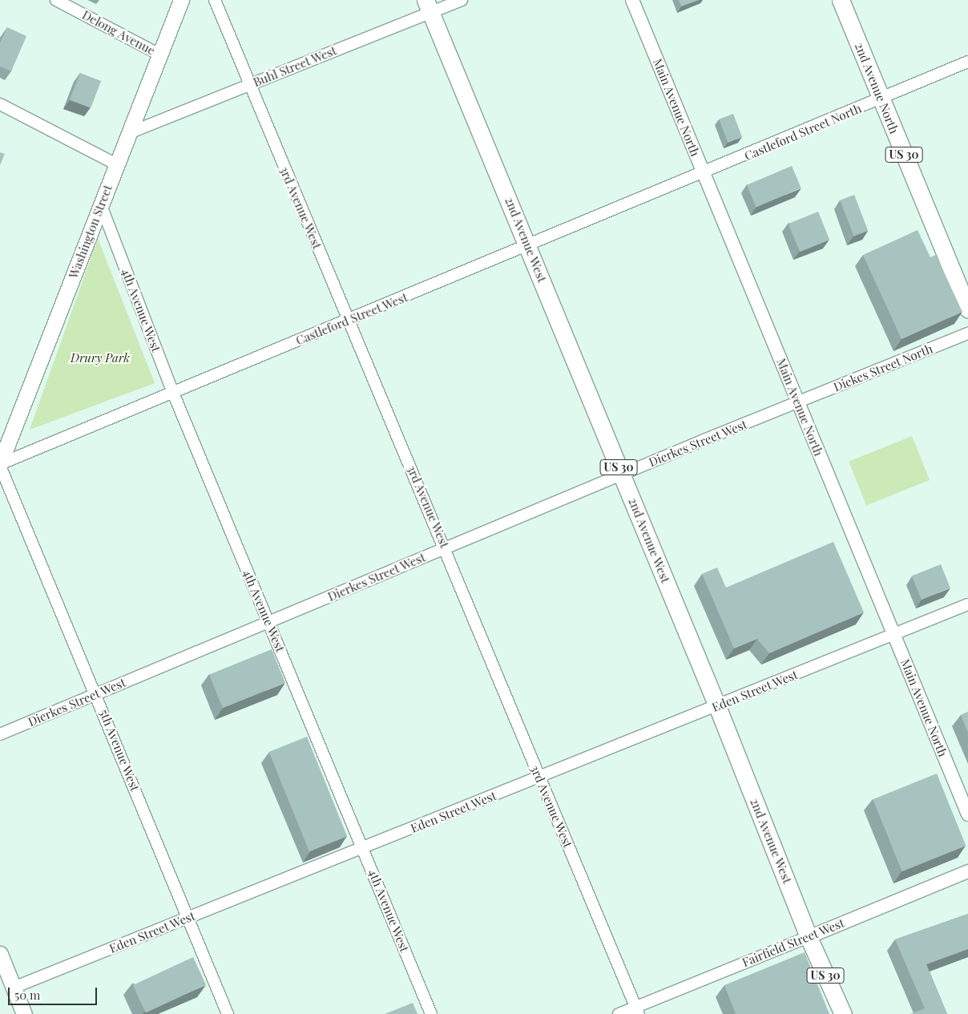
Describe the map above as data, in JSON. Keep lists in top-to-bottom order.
{
  "streets": {
    "main road": [
      "2nd Avenue North",
      "US 30",
      "Washington Street",
      "2nd Avenue West"
    ],
    "street": [
      "Delong Avenue",
      "Buhl Street West",
      "Main Avenue North",
      "Castleford Street North",
      "3rd Avenue West",
      "4th Avenue West",
      "Castleford Street West",
      "Diekes Street North",
      "Dierkes Street West",
      "Eden Street West",
      "5th Avenue West",
      "Fairfield Street West"
    ]
  },
  "crossings": [
    ["Delong Avenue", "Washington Street"],
    ["Buhl Street West", "3rd Avenue West"],
    ["Buhl Street West", "Washington Street"],
    ["Buhl Street West", "2nd Avenue West"],
    ["2nd Avenue North", "Castleford Street North"],
    ["Main Avenue North", "Castleford Street North"],
    ["Main Avenue North", "Castleford Street West"],
    ["Main Avenue North", "Diekes Street North"],
    ["Main Avenue North", "Dierkes Street West"],
    ["Main Avenue North", "Eden Street West"],
    ["Castleford Street North", "Castleford Street West"],
    ["3rd Avenue West", "Castleford Street West"],
    ["3rd Avenue West", "Dierkes Street West"],
    ["3rd Avenue West", "Eden Street West"],
    ["3rd Avenue West", "Fairfield Street West"],
    ["Washington Street", "4th Avenue West"],
    ["Washington Street", "Castleford Street West"],
    ["Washington Street", "5th Avenue West"],
    ["2nd Avenue West", "Castleford Street West"],
    ["2nd Avenue West", "Dierkes Street West"],
    ["2nd Avenue West", "Eden Street West"],
    ["2nd Avenue West", "Fairfield Street West"],
    ["4th Avenue West", "Castleford Street West"],
    ["4th Avenue West", "Dierkes Street West"],
    ["4th Avenue West", "Eden Street West"],
    ["Castleford Street West", "5th Avenue West"],
    ["Diekes Street North", "Dierkes Street West"],
    ["Dierkes Street West", "5th Avenue West"],
    ["Eden Street West", "5th Avenue West"]
  ],
  "parks": ["Drury Park"],
  "scale_bar": "50 m"
}
